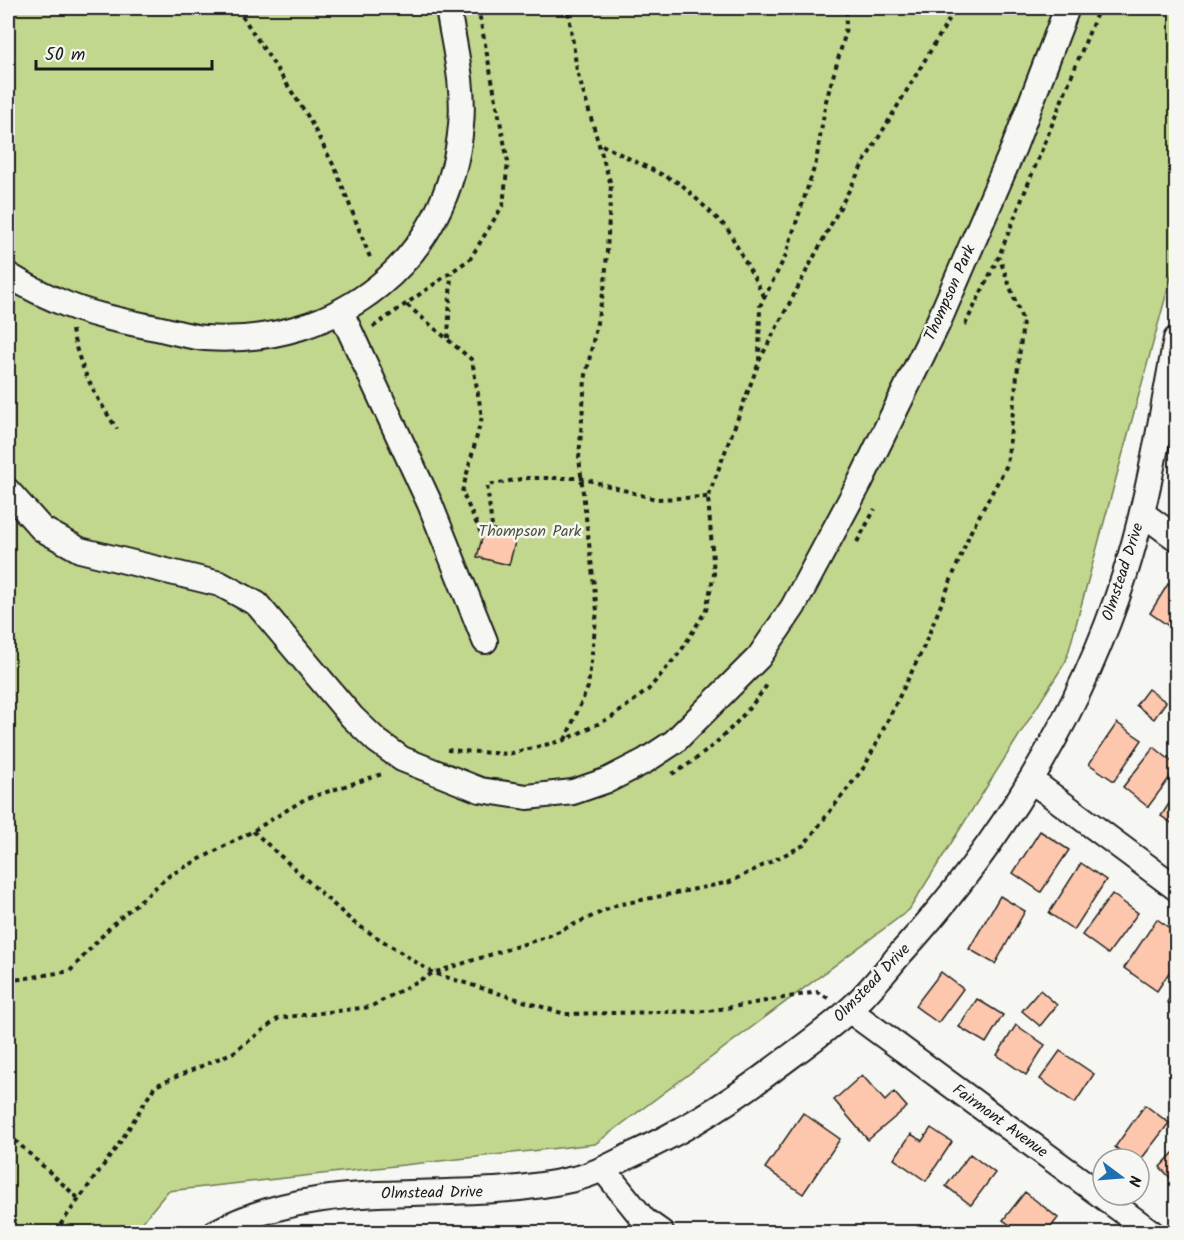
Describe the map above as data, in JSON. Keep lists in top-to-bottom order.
{
  "streets": {
    "street": ["Thompson Park", "Olmstead Drive", "Fairmont Avenue"]
  },
  "crossings": [
    ["Olmstead Drive", "Fairmont Avenue"]
  ],
  "parks": ["Thompson Park"],
  "scale_bar": "50 m",
  "north": "right"
}
